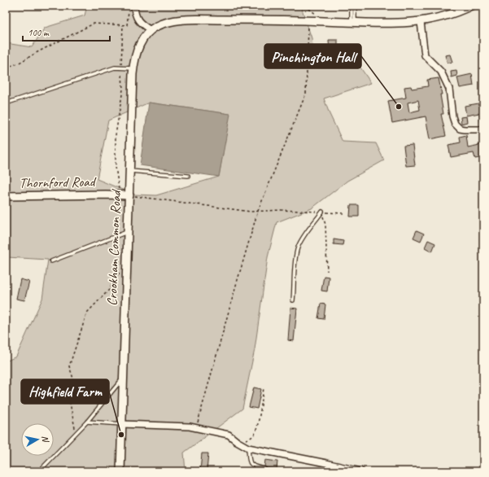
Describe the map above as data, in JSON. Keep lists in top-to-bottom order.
{
  "streets": {
    "street": ["Thornford Road", "Crookham Common Road"]
  },
  "crossings": [
    ["Thornford Road", "Crookham Common Road"]
  ],
  "places": ["Pinchington Hall", "Highfield Farm"],
  "scale_bar": "100 m",
  "north": "right"
}
